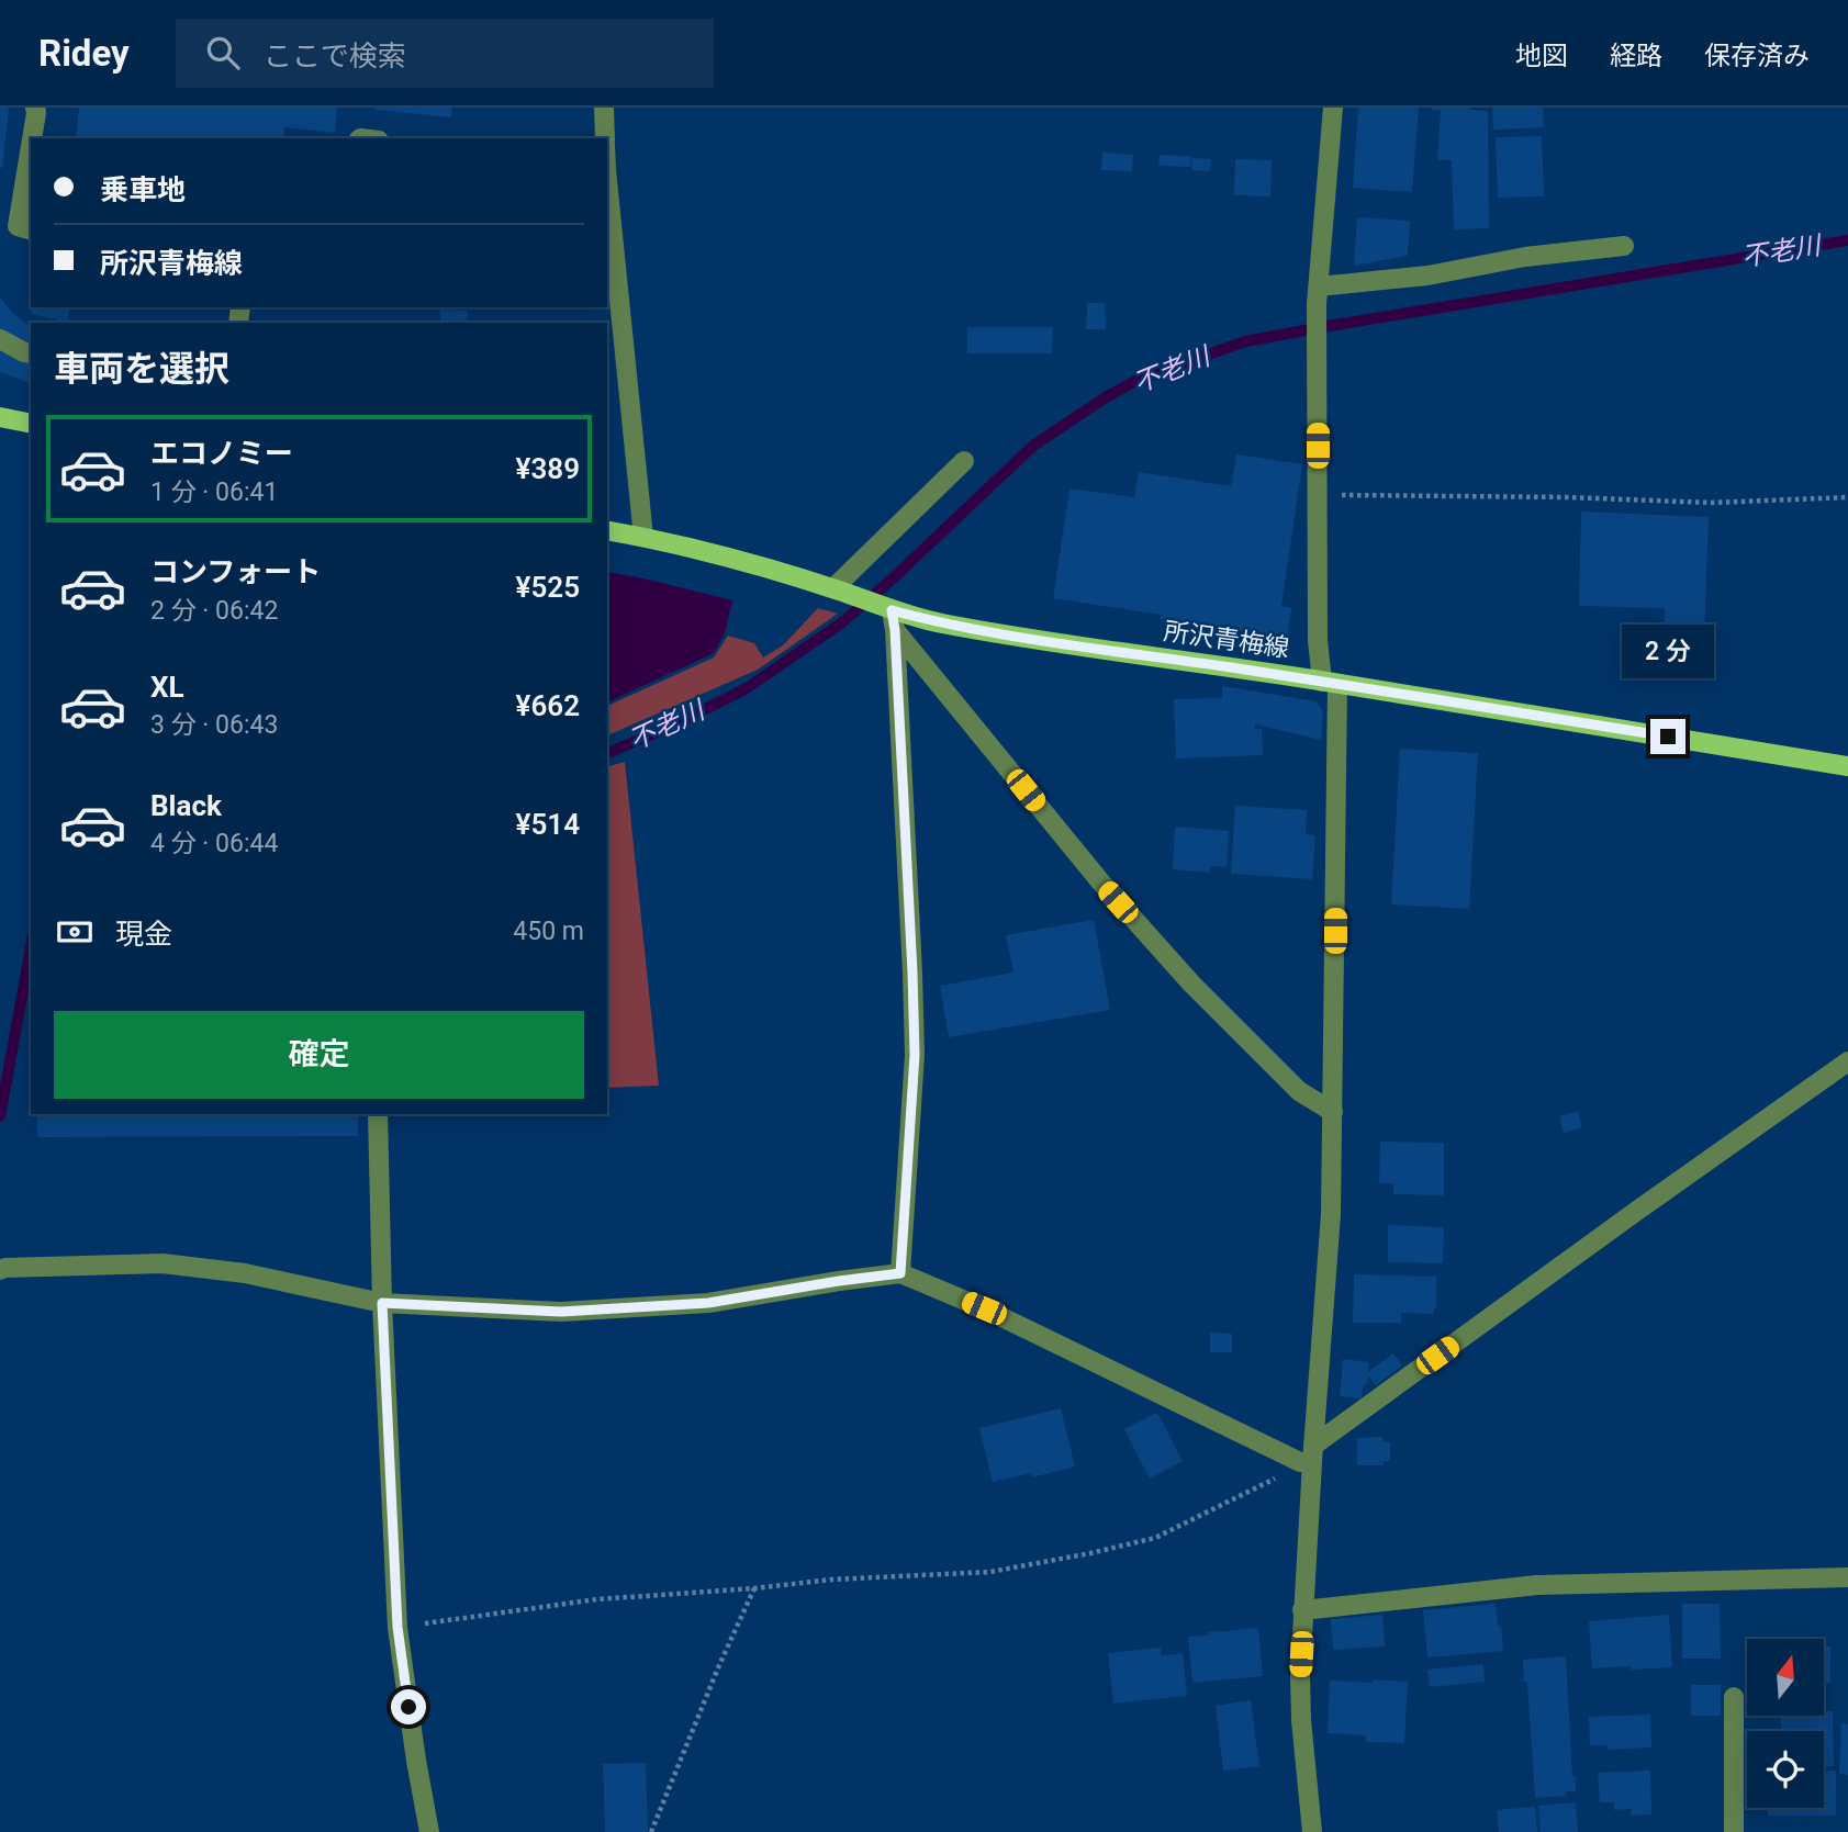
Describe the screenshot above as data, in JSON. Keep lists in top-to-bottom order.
{
  "streets": {
    "main road": ["所沢青梅線"]
  },
  "water": ["不老川"],
  "north": "top",
  "page": {
    "header": "Ridey",
    "search": "ここで検索",
    "nav": ["地図", "経路", "保存済み"],
    "banner": ["乗車地", "所沢青梅線"],
    "heading": "車両を選択",
    "list": [
      {
        "name": "エコノミー",
        "note": "1 分 · 06:41",
        "value": "¥389"
      },
      {
        "name": "コンフォート",
        "note": "2 分 · 06:42",
        "value": "¥525"
      },
      {
        "name": "XL",
        "note": "3 分 · 06:43",
        "value": "¥662"
      },
      {
        "name": "Black",
        "note": "4 分 · 06:44",
        "value": "¥514"
      }
    ],
    "bubble": "2 分",
    "pay": ["現金", "450 m"],
    "buttons": "確定"
  }
}
